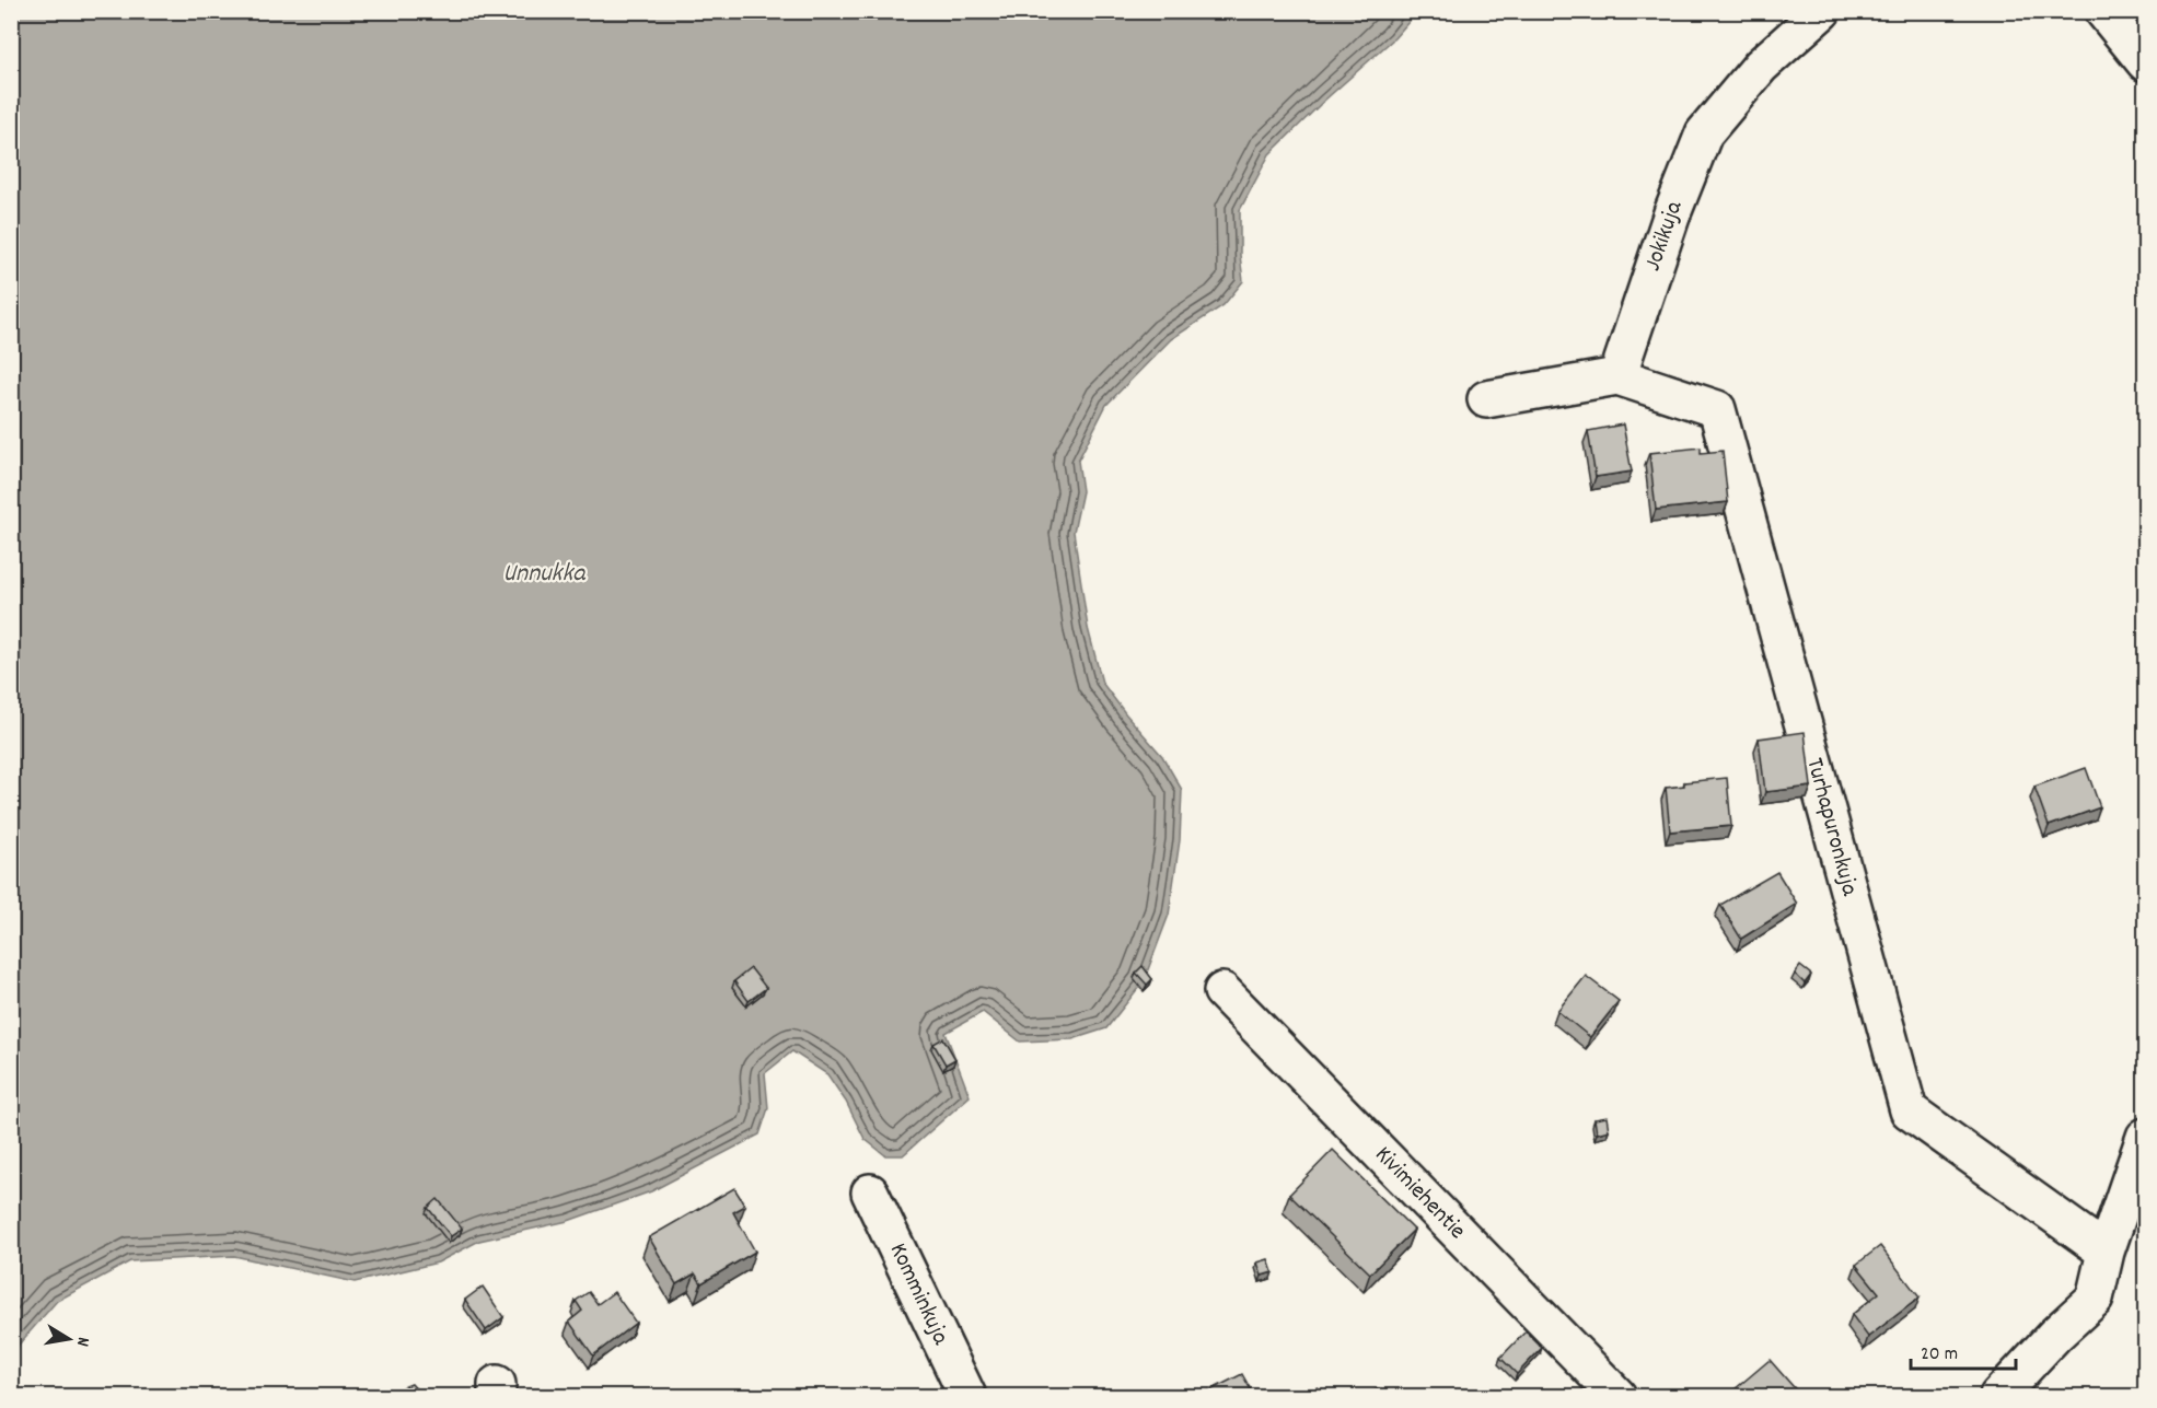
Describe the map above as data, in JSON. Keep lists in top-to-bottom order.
{
  "streets": {
    "street": [
      "Jokikuja",
      "Turhapuronkuja",
      "Kivimiehentie",
      "Komminkuja"
    ]
  },
  "crossings": [
    ["Jokikuja", "Turhapuronkuja"]
  ],
  "water": ["Unnukka"],
  "scale_bar": "20 m",
  "north": "right"
}
